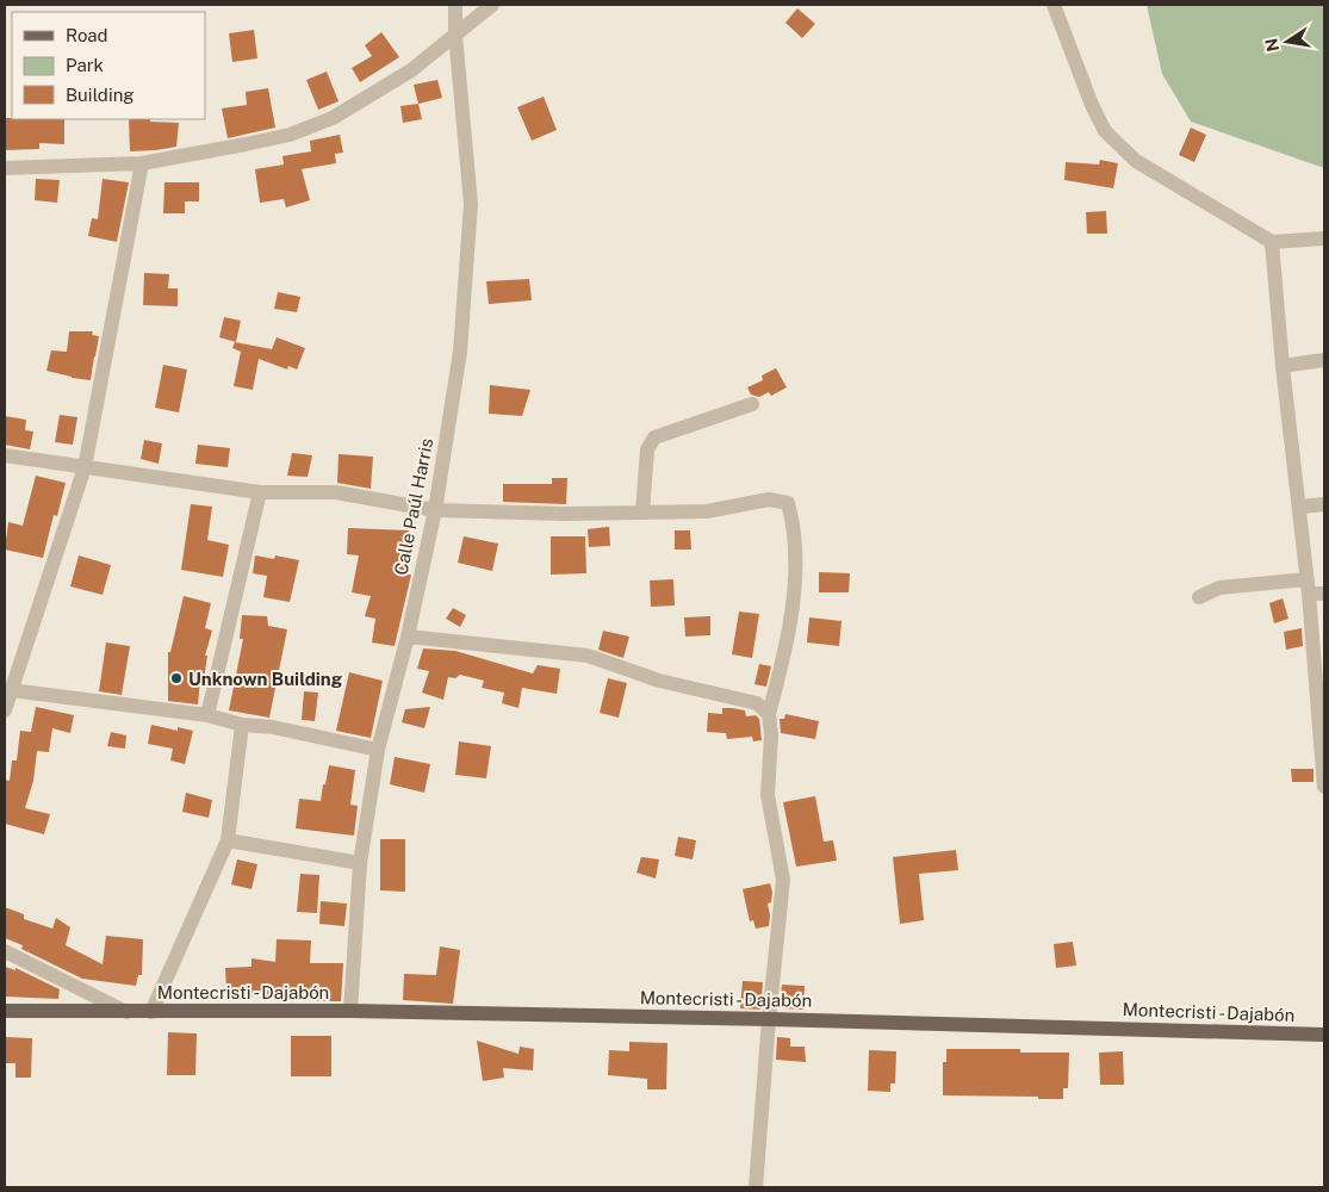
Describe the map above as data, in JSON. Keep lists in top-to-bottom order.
{
  "streets": {
    "main road": ["Montecristi - Dajabón"],
    "street": ["Calle Paúl Harris"]
  },
  "crossings": [
    ["Calle Paúl Harris", "Montecristi - Dajabón"]
  ],
  "places": ["Unknown Building"],
  "legend": ["Road", "Park", "Building"],
  "north": "left"
}
